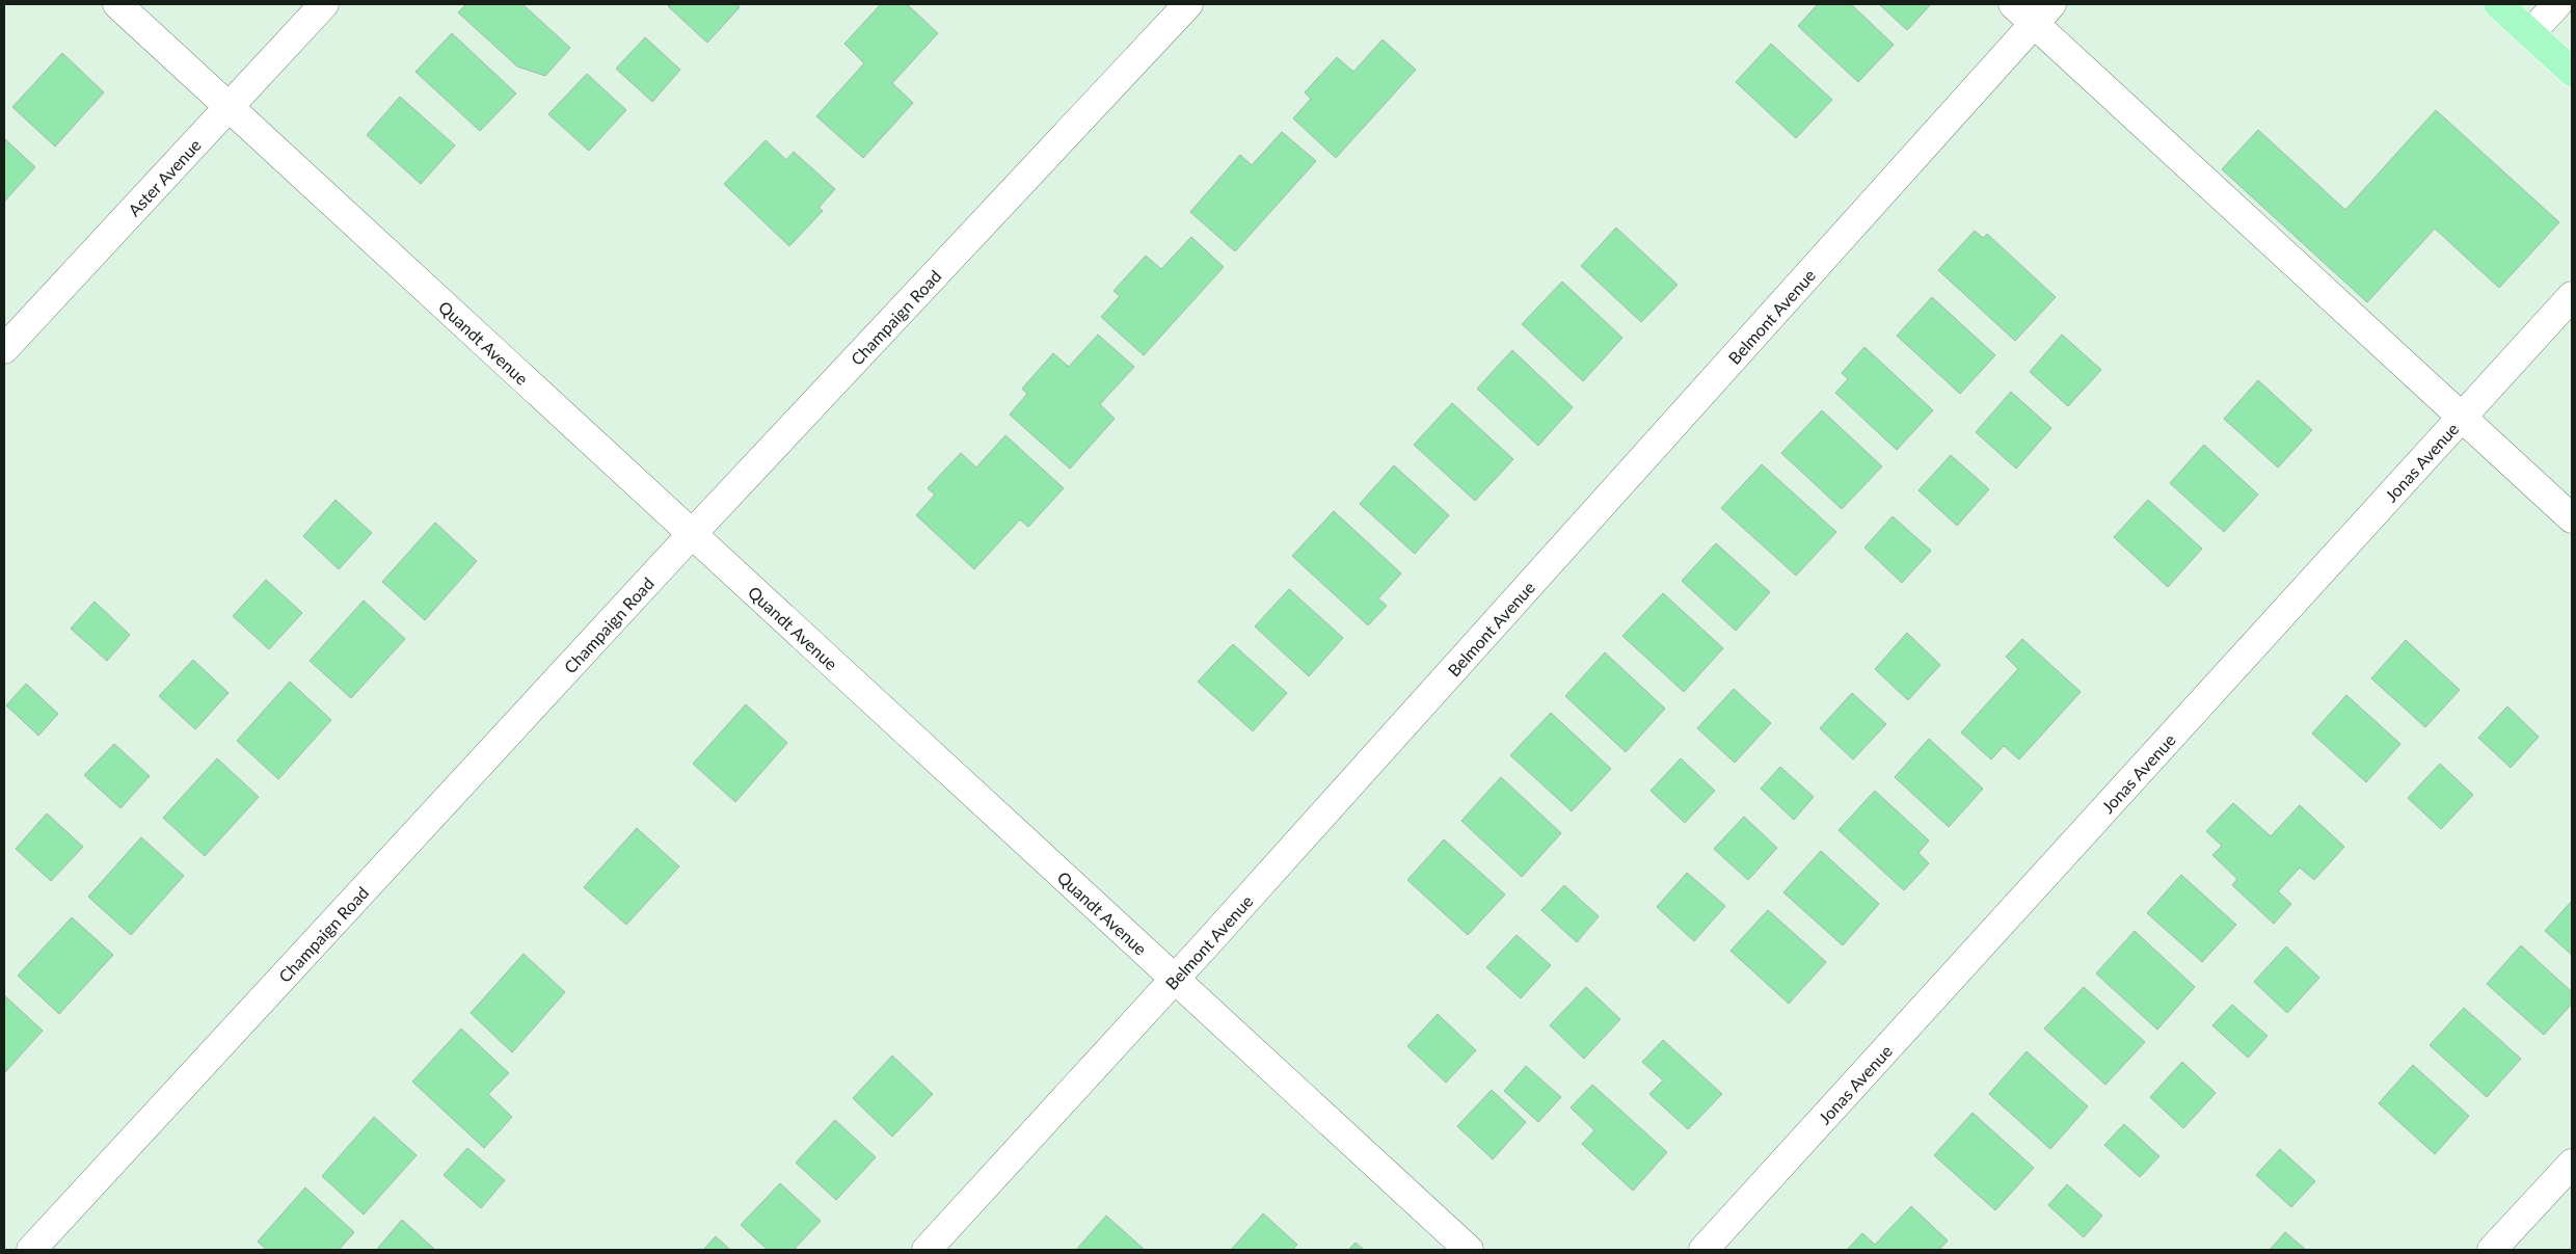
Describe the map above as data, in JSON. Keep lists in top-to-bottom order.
{
  "streets": {
    "street": [
      "Aster Avenue",
      "Belmont Avenue",
      "Champaign Road",
      "Quandt Avenue",
      "Jonas Avenue"
    ]
  },
  "crossings": [
    ["Aster Avenue", "Quandt Avenue"],
    ["Belmont Avenue", "Quandt Avenue"],
    ["Champaign Road", "Quandt Avenue"]
  ]
}
